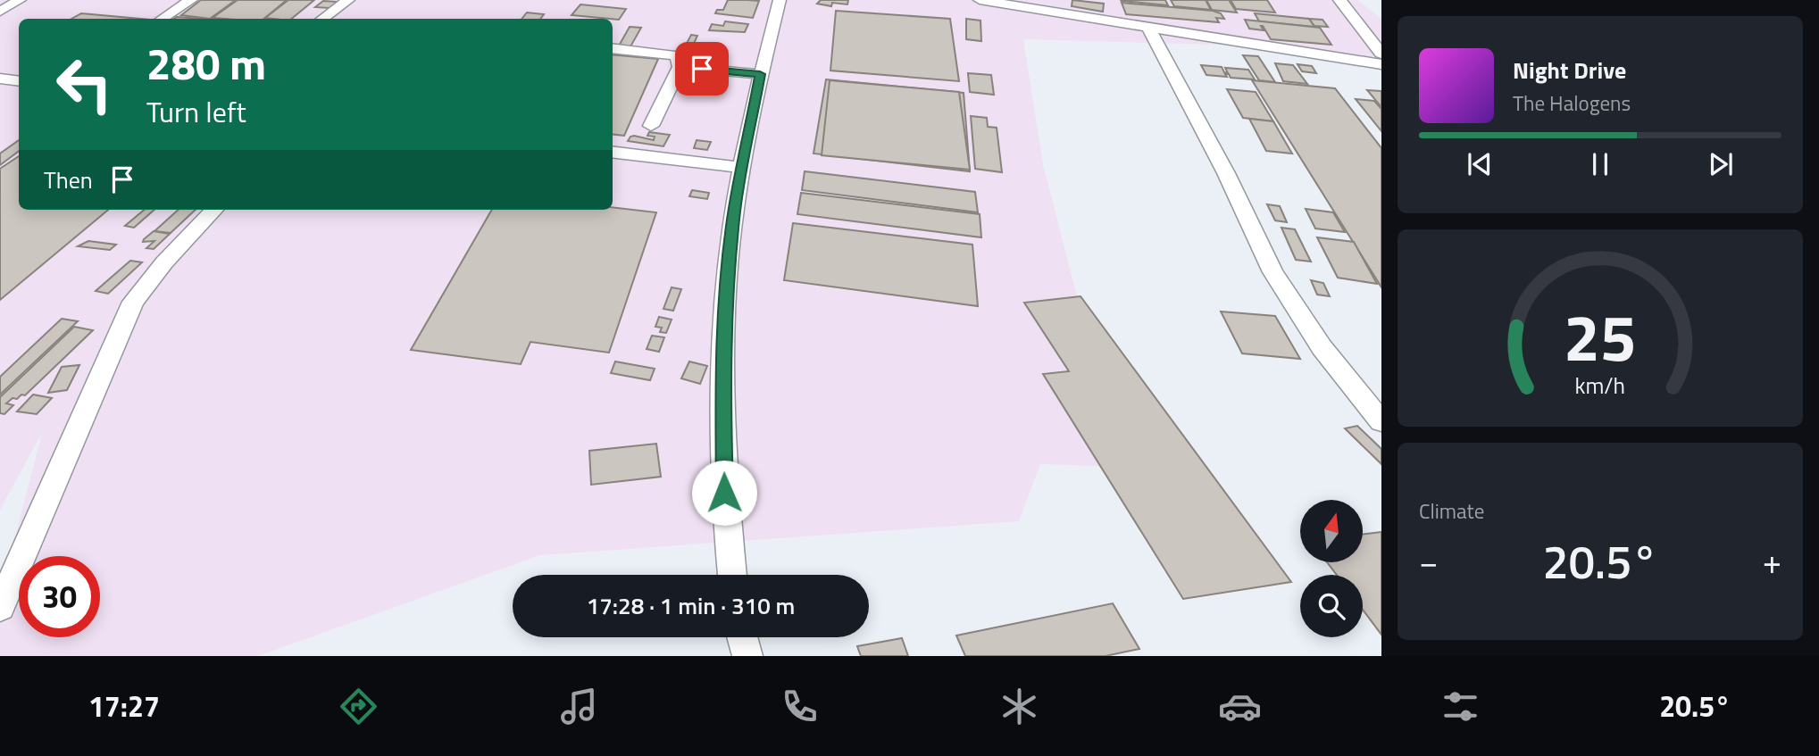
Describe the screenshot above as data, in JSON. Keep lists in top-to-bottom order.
{
  "north": "top",
  "page": {
    "turn": ["280 m", "Turn left"],
    "song": ["Night Drive", "The Halogens"],
    "then": "Then",
    "tile": "Climate",
    "heat": ["−", "20.5°", "+"],
    "limit": "30",
    "trip": "17:28 · 1 min · 310 m",
    "tabs": ["17:27", "20.5°"],
    "gauge": ["25", "km/h"]
  }
}
